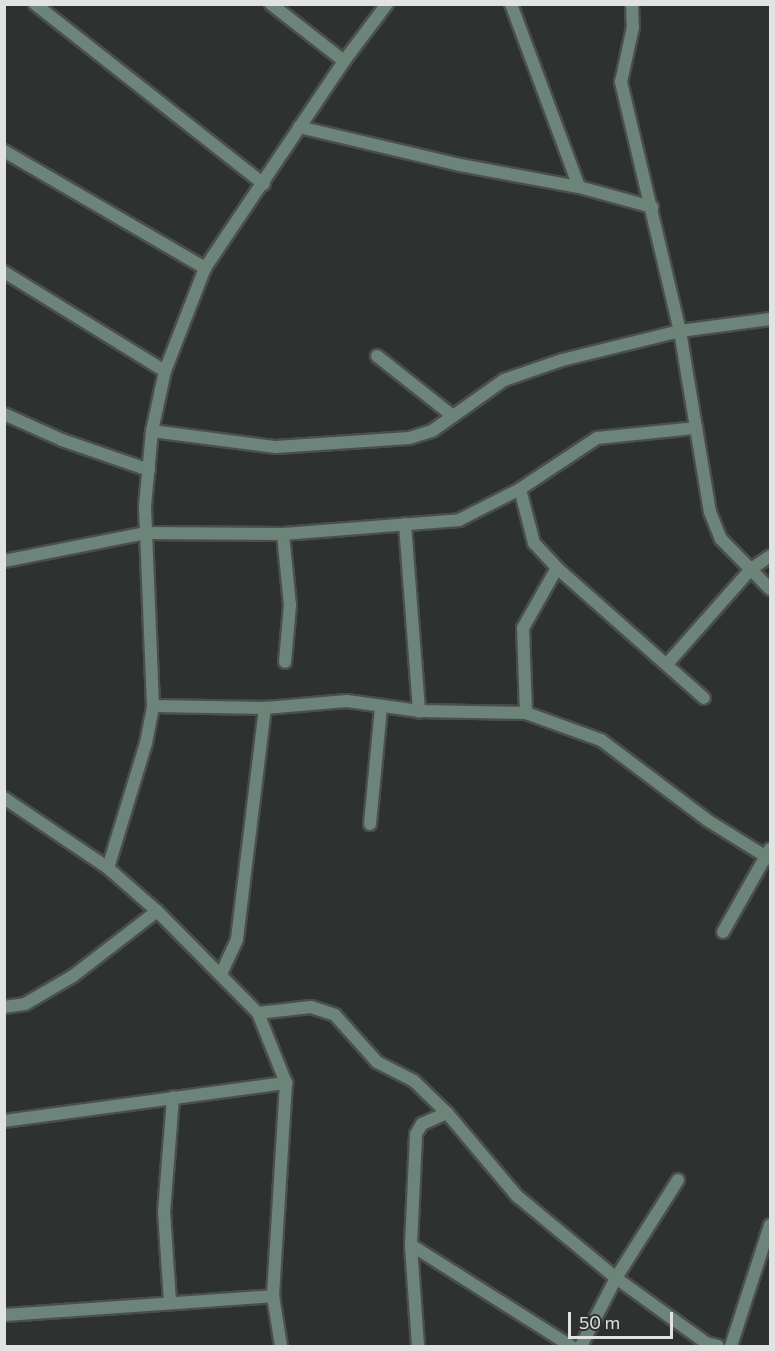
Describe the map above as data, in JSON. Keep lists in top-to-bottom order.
{
  "scale_bar": "50 m"
}
